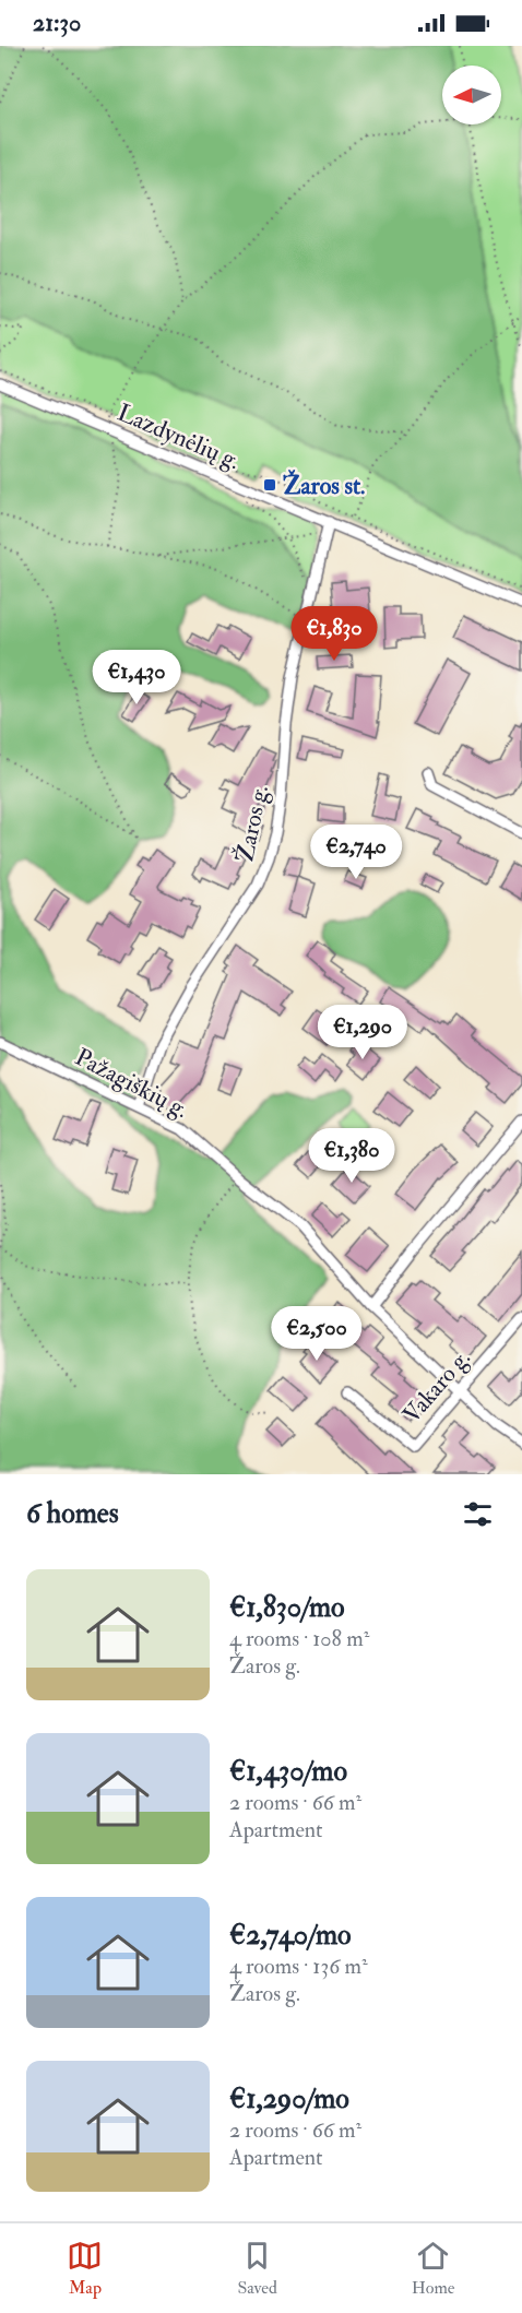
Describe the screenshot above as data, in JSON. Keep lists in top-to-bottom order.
{
  "streets": {
    "street": [
      "Lazdynėlių g.",
      "Žaros g.",
      "Pažagiškių g.",
      "Vakaro g."
    ]
  },
  "crossings": [
    ["Lazdynėlių g.", "Žaros g."],
    ["Žaros g.", "Pažagiškių g."],
    ["Pažagiškių g.", "Vakaro g."]
  ],
  "places": {
    "transit": ["Žaros st."]
  },
  "north": "left",
  "page": {
    "status": "21:30",
    "price": [
      "€1,830",
      "€1,430",
      "€2,740",
      "€1,290",
      "€1,380",
      "€2,500"
    ],
    "heading": "6 homes",
    "list": [
      {
        "name": "€1,830/mo",
        "note": "4 rooms · 108 m² · Žaros g."
      },
      {
        "name": "€1,430/mo",
        "note": "2 rooms · 66 m² · Apartment"
      },
      {
        "name": "€2,740/mo",
        "note": "4 rooms · 136 m² · Žaros g."
      },
      {
        "name": "€1,290/mo",
        "note": "2 rooms · 66 m² · Apartment"
      }
    ],
    "tabs": ["Map", "Saved", "Home"]
  }
}
